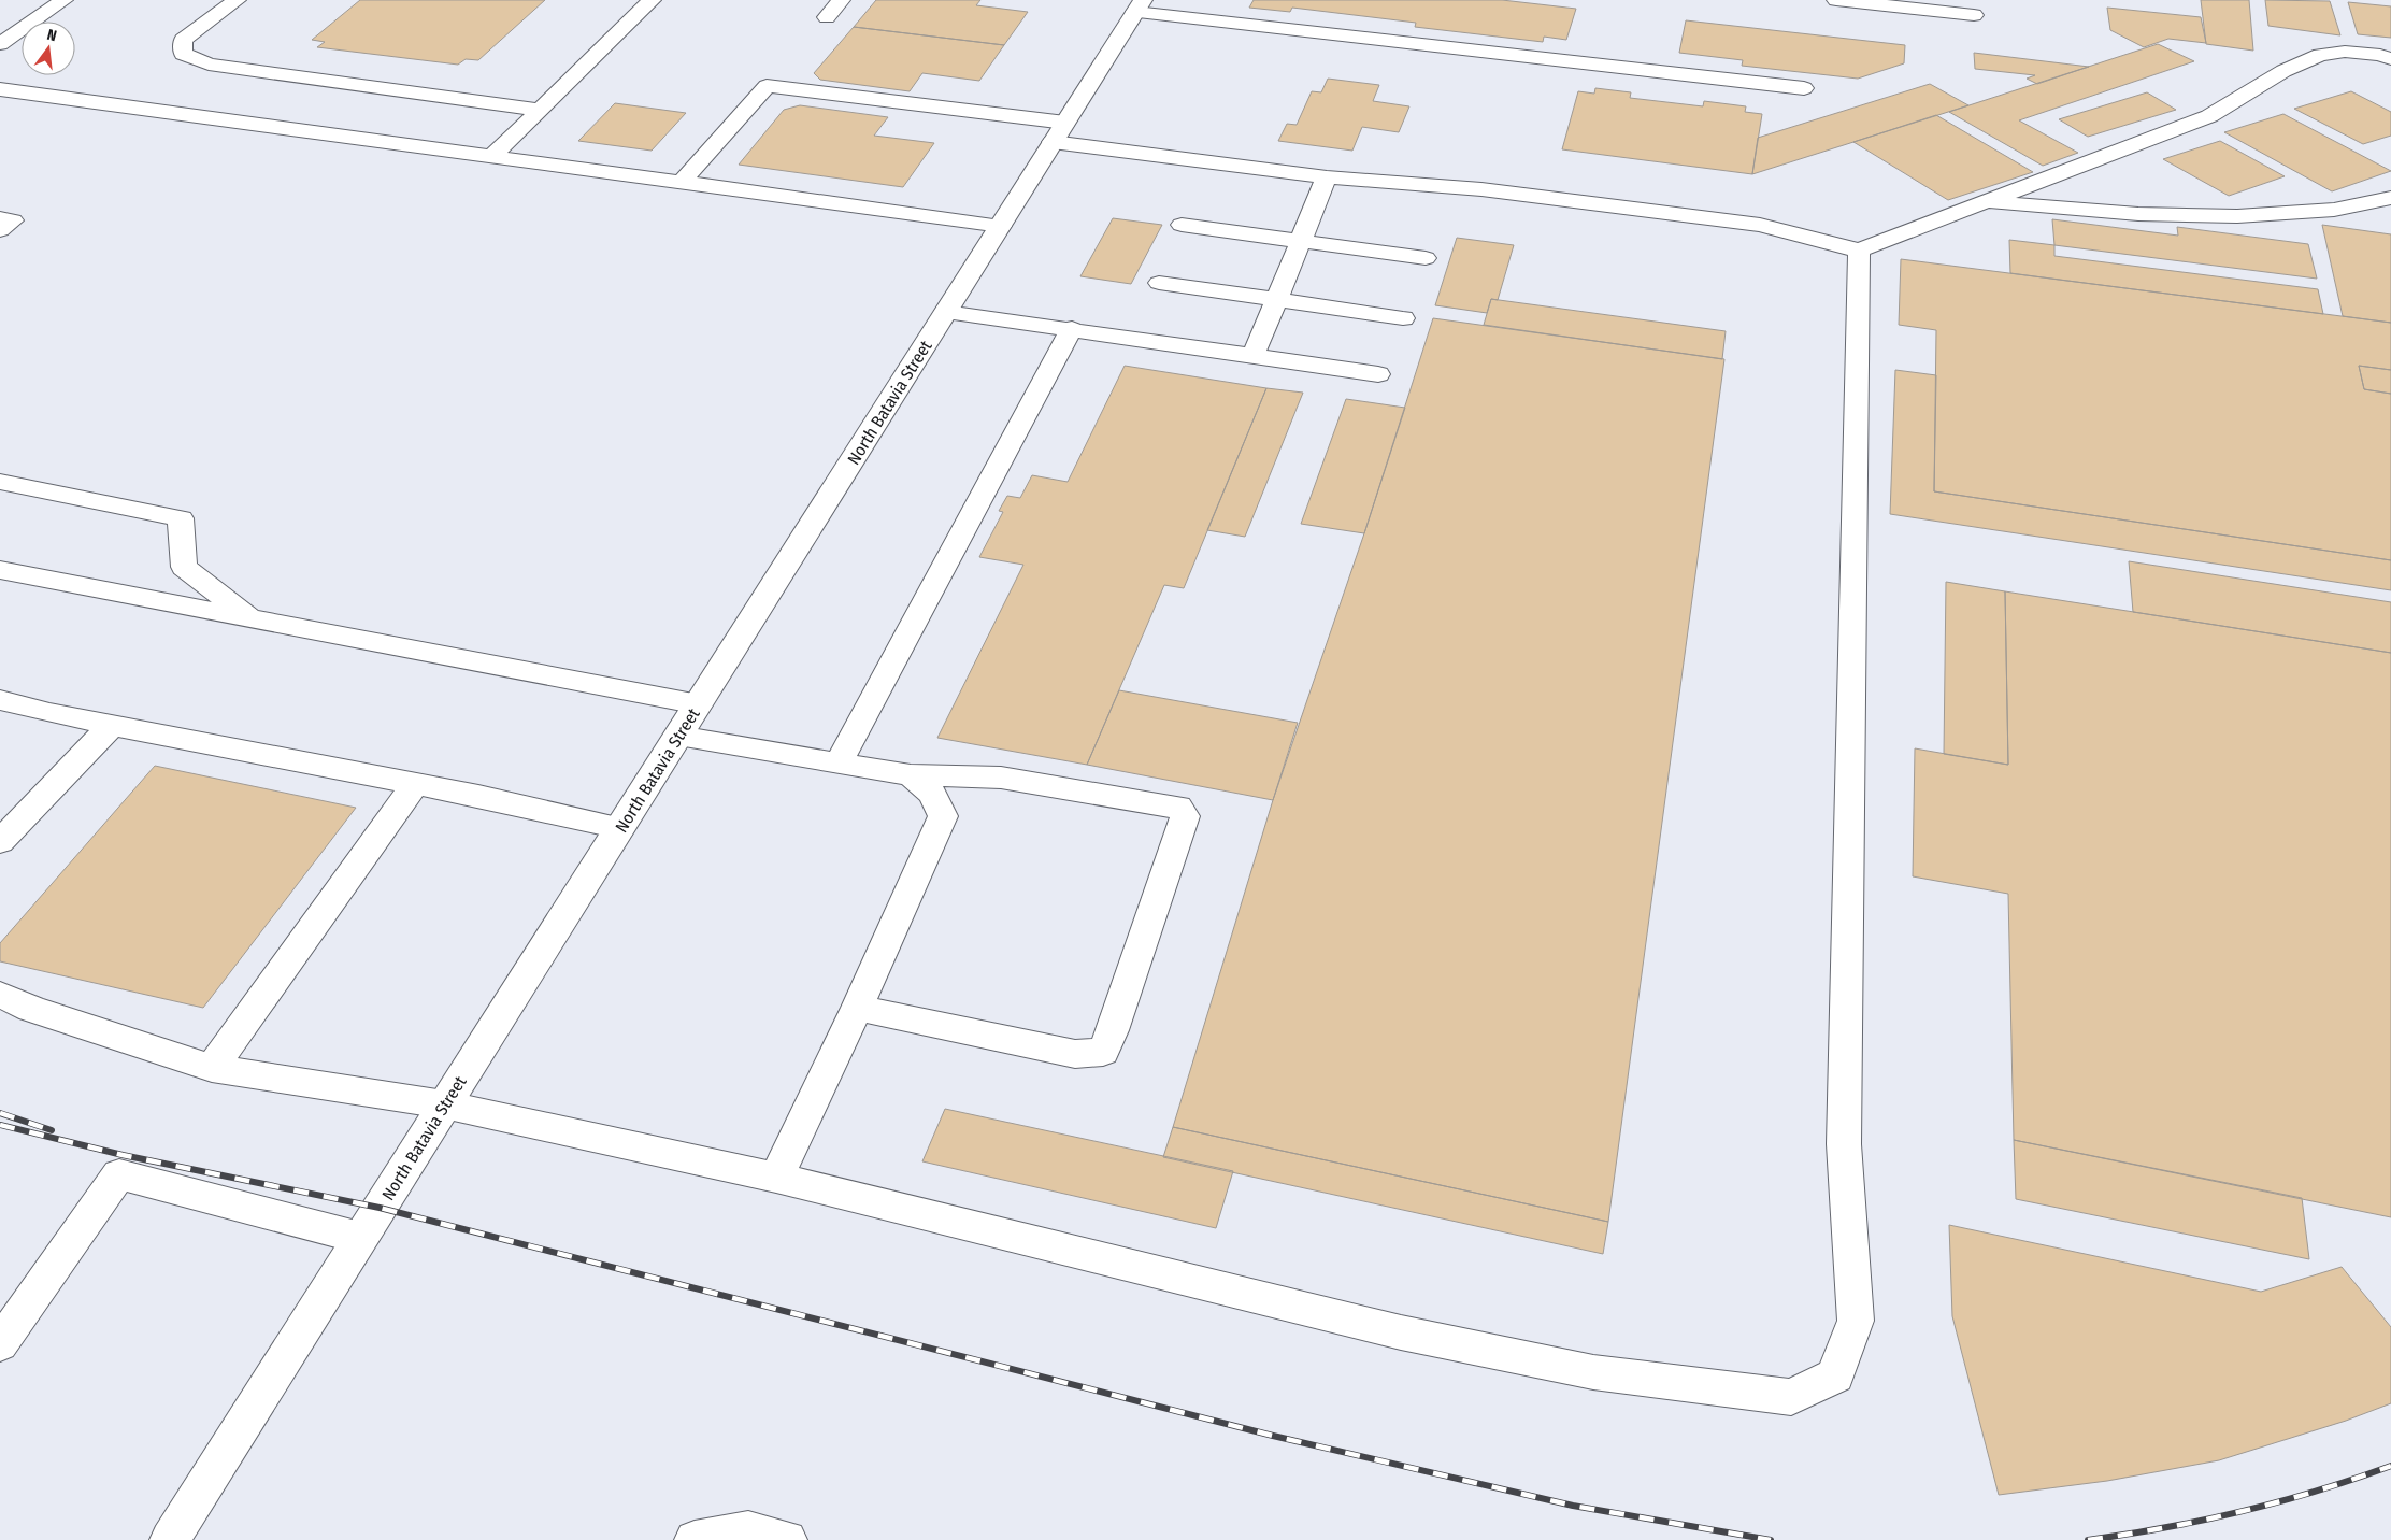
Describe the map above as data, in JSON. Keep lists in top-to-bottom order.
{
  "streets": {
    "main road": ["North Batavia Street"]
  },
  "north": "top"
}
